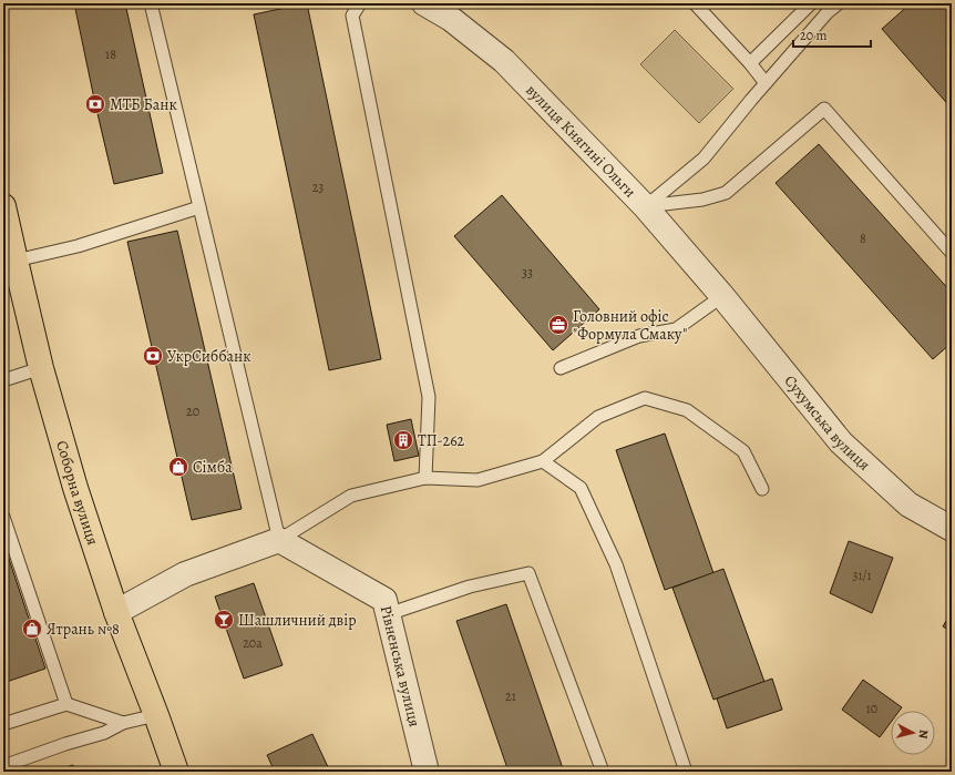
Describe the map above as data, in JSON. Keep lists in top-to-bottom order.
{
  "streets": {
    "main road": ["Соборна вулиця"],
    "street": ["вулиця Княгині Ольги", "Сухумська вулиця", "Рівненська вулиця"]
  },
  "crossings": [
    ["вулиця Княгині Ольги", "Сухумська вулиця"]
  ],
  "places": {
    "bank": ["МТБ Банк", "УкрСиббанк"],
    "office": ["Головний офіс \"Формула Смаку\""],
    "building": ["ТП-262"],
    "shop": ["Сімба", "Ятрань №8"],
    "bar": ["Шашличний двір"]
  },
  "house_numbers": [
    "18",
    "23",
    "8",
    "33",
    "20",
    "31/1",
    "20а",
    "21",
    "10"
  ],
  "scale_bar": "20 m",
  "north": "right"
}
